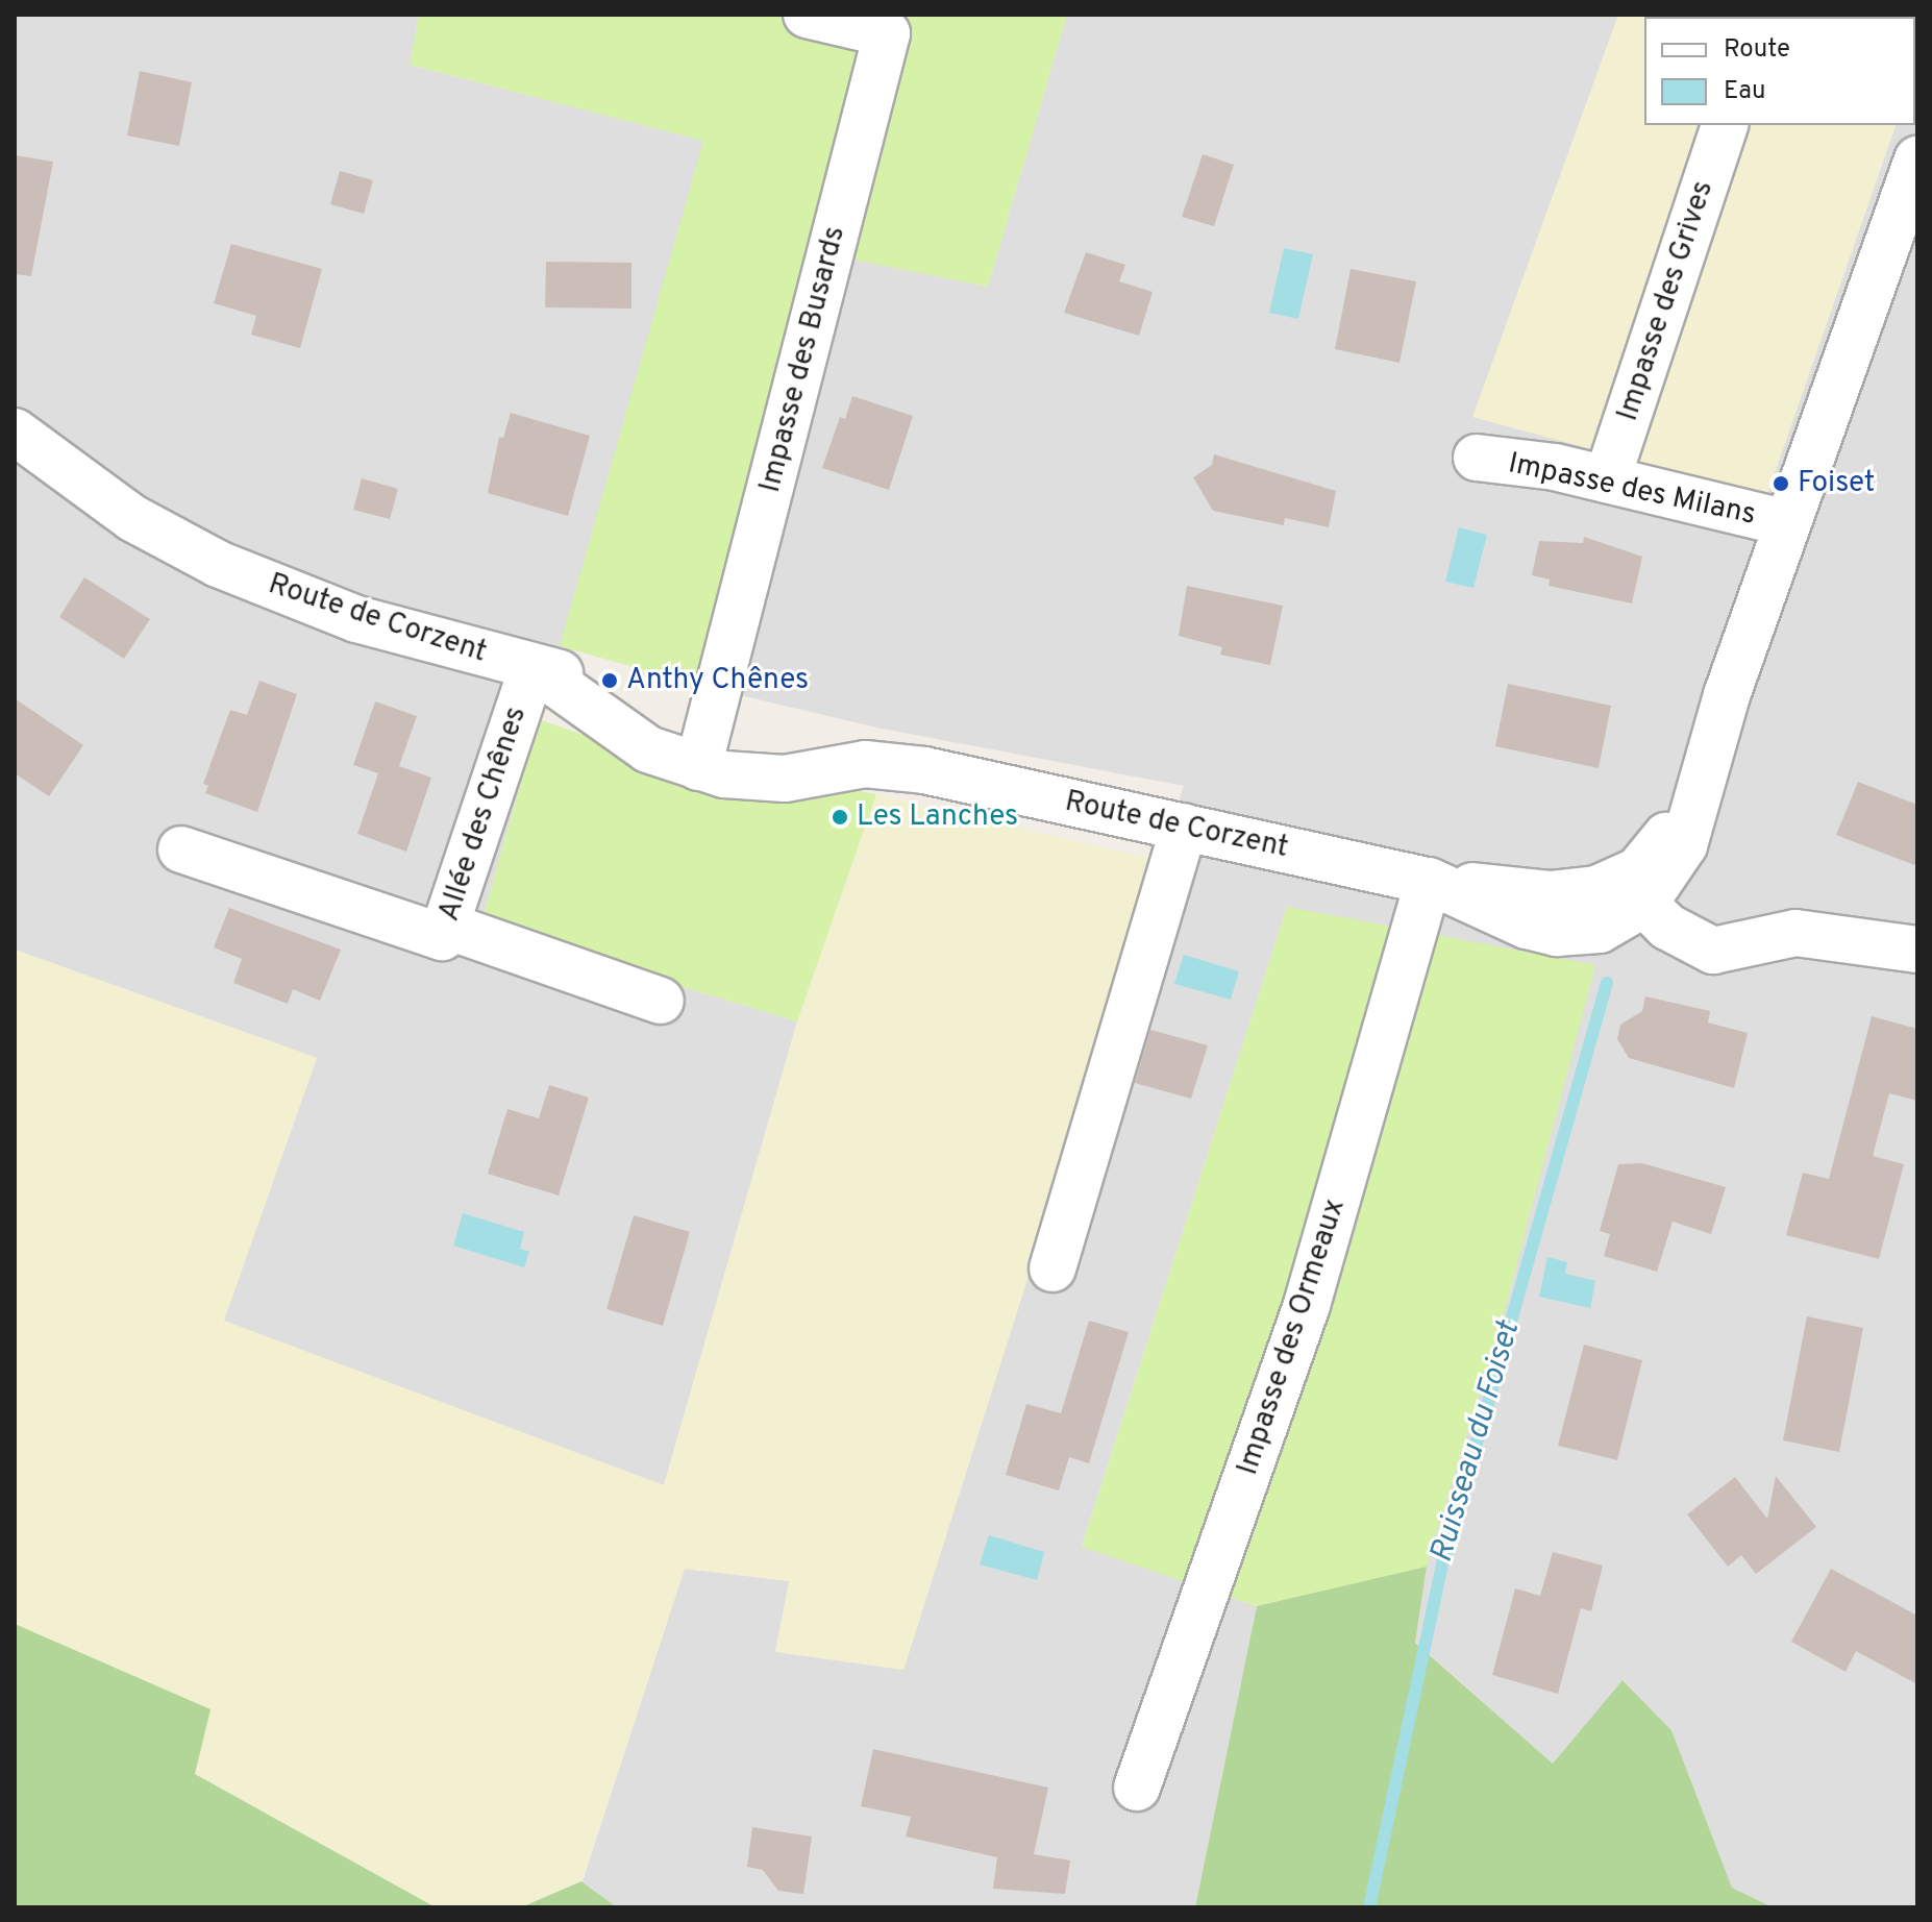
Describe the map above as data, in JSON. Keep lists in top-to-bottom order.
{
  "streets": {
    "street": [
      "Impasse des Grives",
      "Impasse des Busards",
      "Impasse des Milans",
      "Route de Corzent",
      "Allée des Chênes",
      "Impasse des Ormeaux"
    ]
  },
  "crossings": [
    ["Impasse des Grives", "Impasse des Milans"],
    ["Impasse des Busards", "Route de Corzent"],
    ["Impasse des Milans", "Route de Corzent"],
    ["Route de Corzent", "Allée des Chênes"],
    ["Route de Corzent", "Impasse des Ormeaux"]
  ],
  "water": ["Ruisseau du Foiset"],
  "places": ["Foiset", "Anthy Chênes", "Les Lanches"],
  "legend": ["Route", "Eau"]
}
